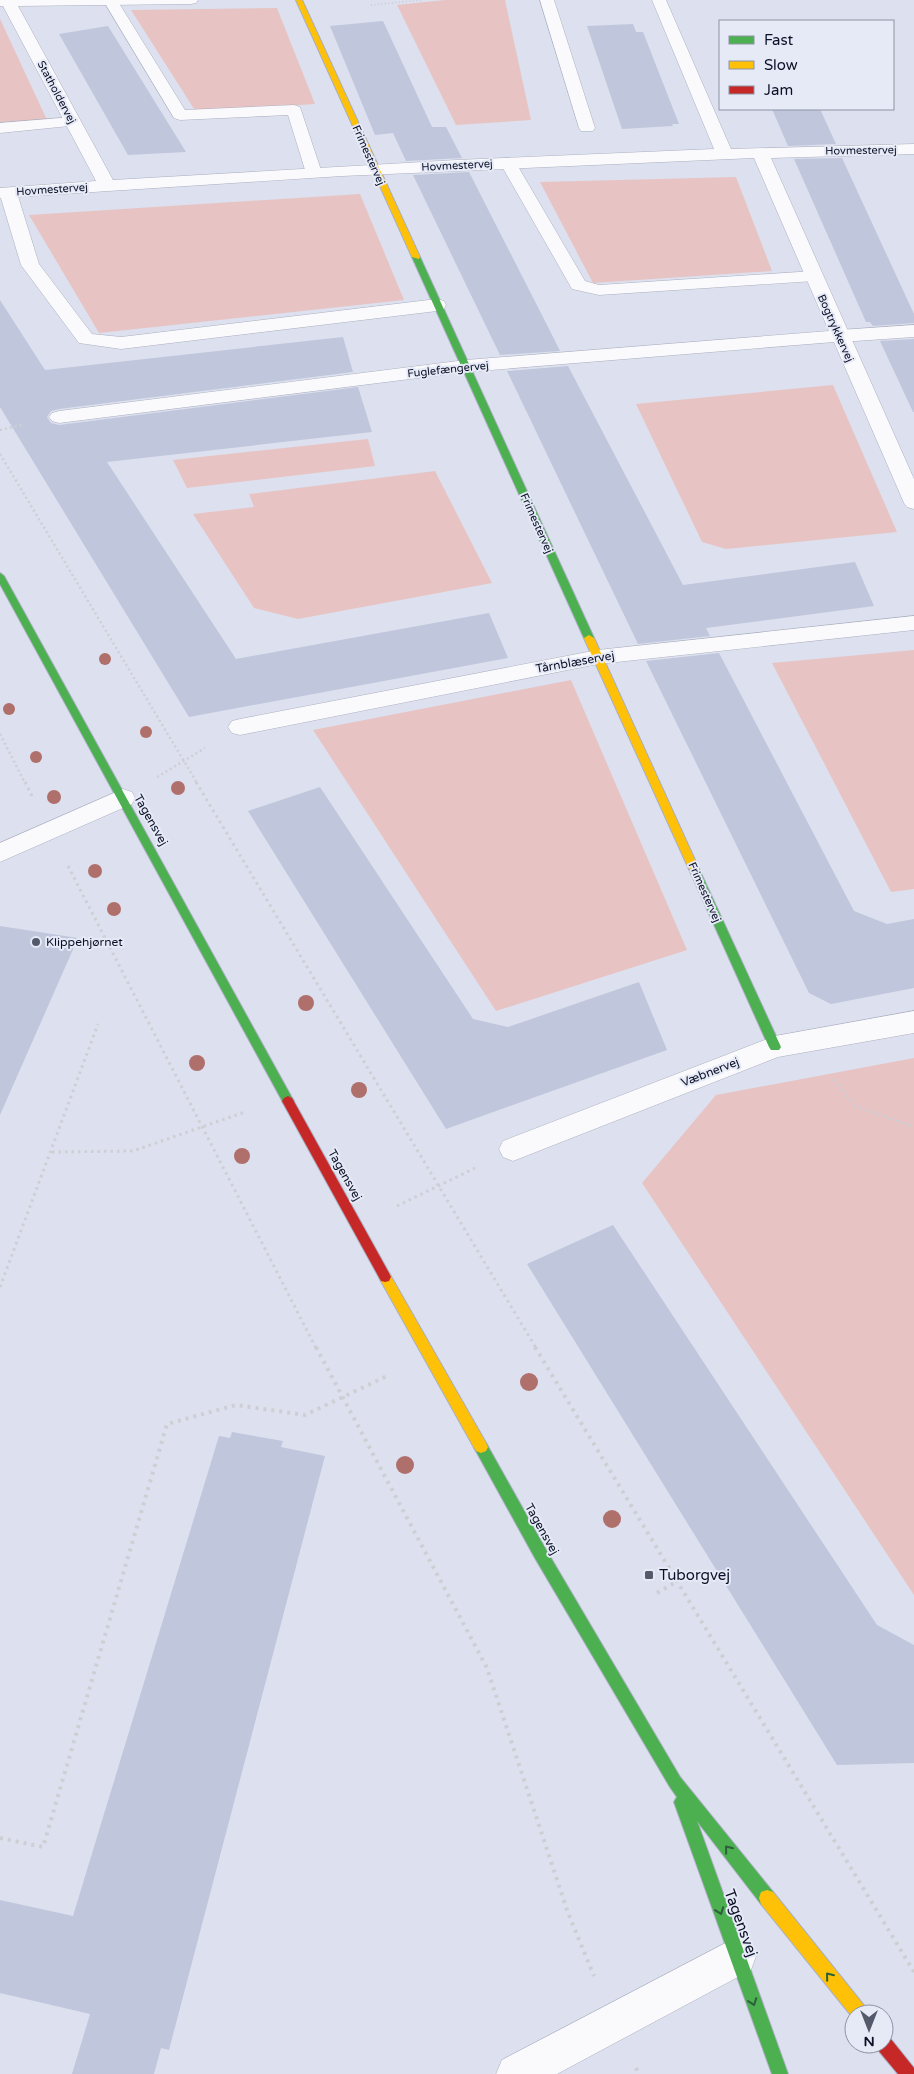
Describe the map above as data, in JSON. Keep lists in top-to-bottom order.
{
  "streets": {
    "street": [
      "Statholdervej",
      "Hovmestervej",
      "Frimestervej",
      "Bogtrykkervej",
      "Fuglefængervej",
      "Tårnblæservej",
      "Tagensvej",
      "Væbnervej"
    ]
  },
  "crossings": [
    ["Statholdervej", "Hovmestervej"],
    ["Hovmestervej", "Frimestervej"],
    ["Hovmestervej", "Bogtrykkervej"],
    ["Frimestervej", "Fuglefængervej"],
    ["Frimestervej", "Tårnblæservej"],
    ["Frimestervej", "Væbnervej"],
    ["Bogtrykkervej", "Fuglefængervej"]
  ],
  "places": {
    "other": ["Klippehjørnet"],
    "transit": ["Tuborgvej"]
  },
  "legend": ["Fast", "Slow", "Jam"],
  "north": "bottom"
}
